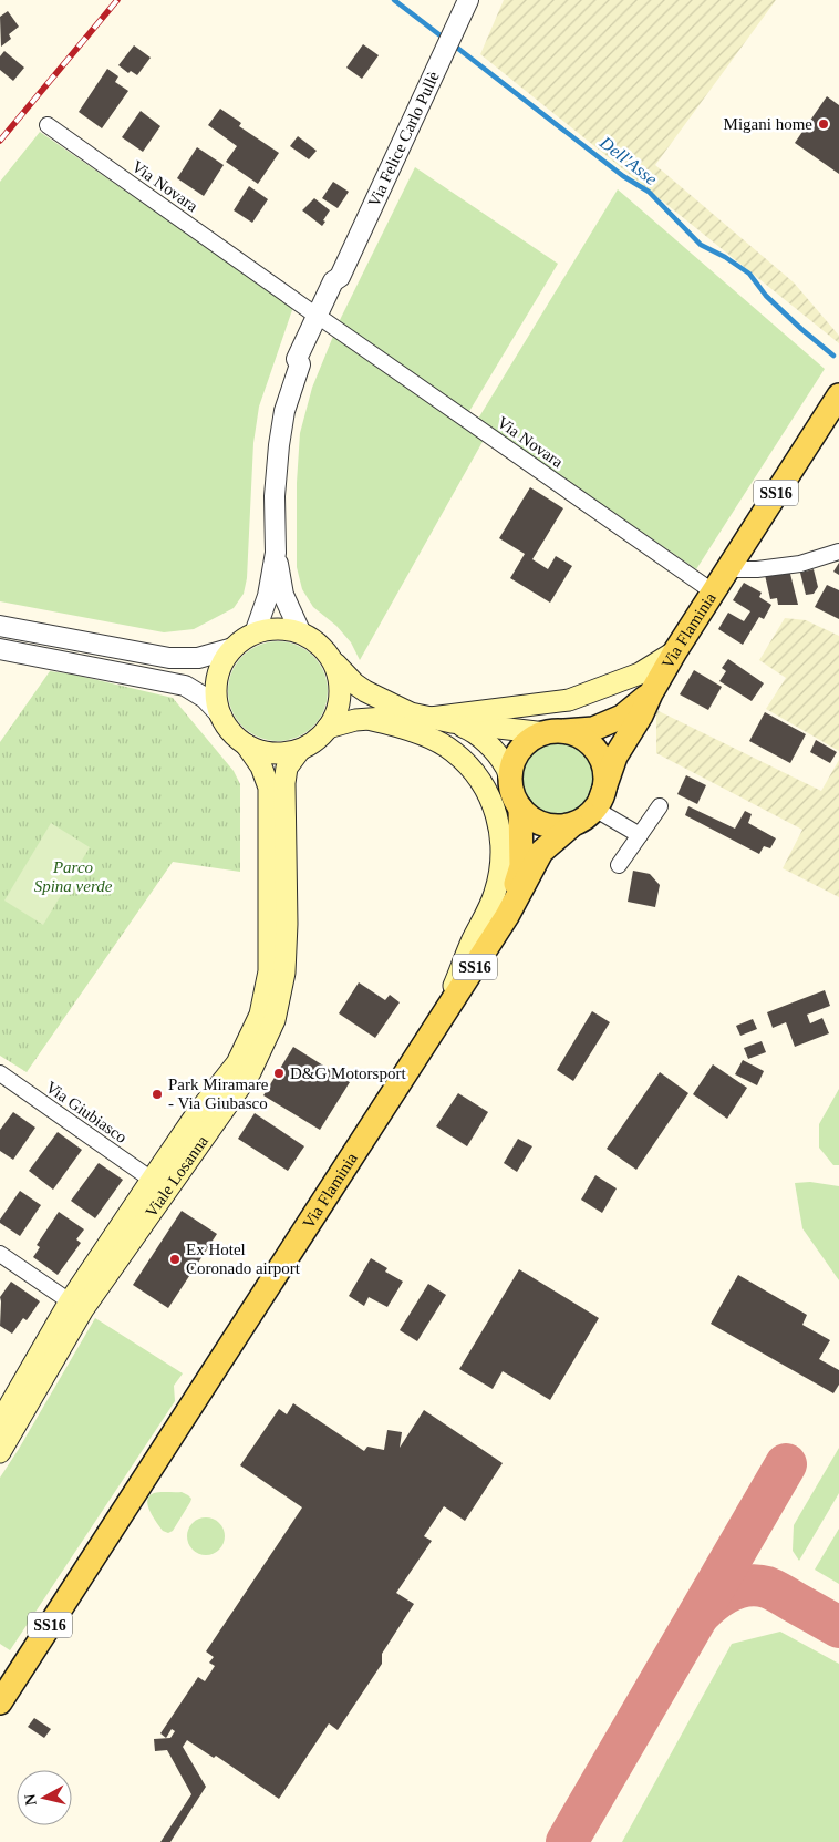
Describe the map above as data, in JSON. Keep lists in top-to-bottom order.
{
  "streets": {
    "main road": ["SS16", "Via Flaminia", "Viale Losanna"],
    "street": ["Via Felice Carlo Pullè", "Via Novara", "Via Giubiasco"]
  },
  "crossings": [
    ["Via Felice Carlo Pullè", "Via Novara"],
    ["Via Felice Carlo Pullè", "Viale Losanna"],
    ["Via Novara", "Via Flaminia"],
    ["Via Giubiasco", "Viale Losanna"]
  ],
  "water": ["Dell'Asse"],
  "parks": ["Parco Spina verde"],
  "places": [
    "Migani home",
    "D&G Motorsport",
    "Park Miramare - Via Giubasco",
    "Ex Hotel Coronado airport"
  ],
  "north": "left"
}
